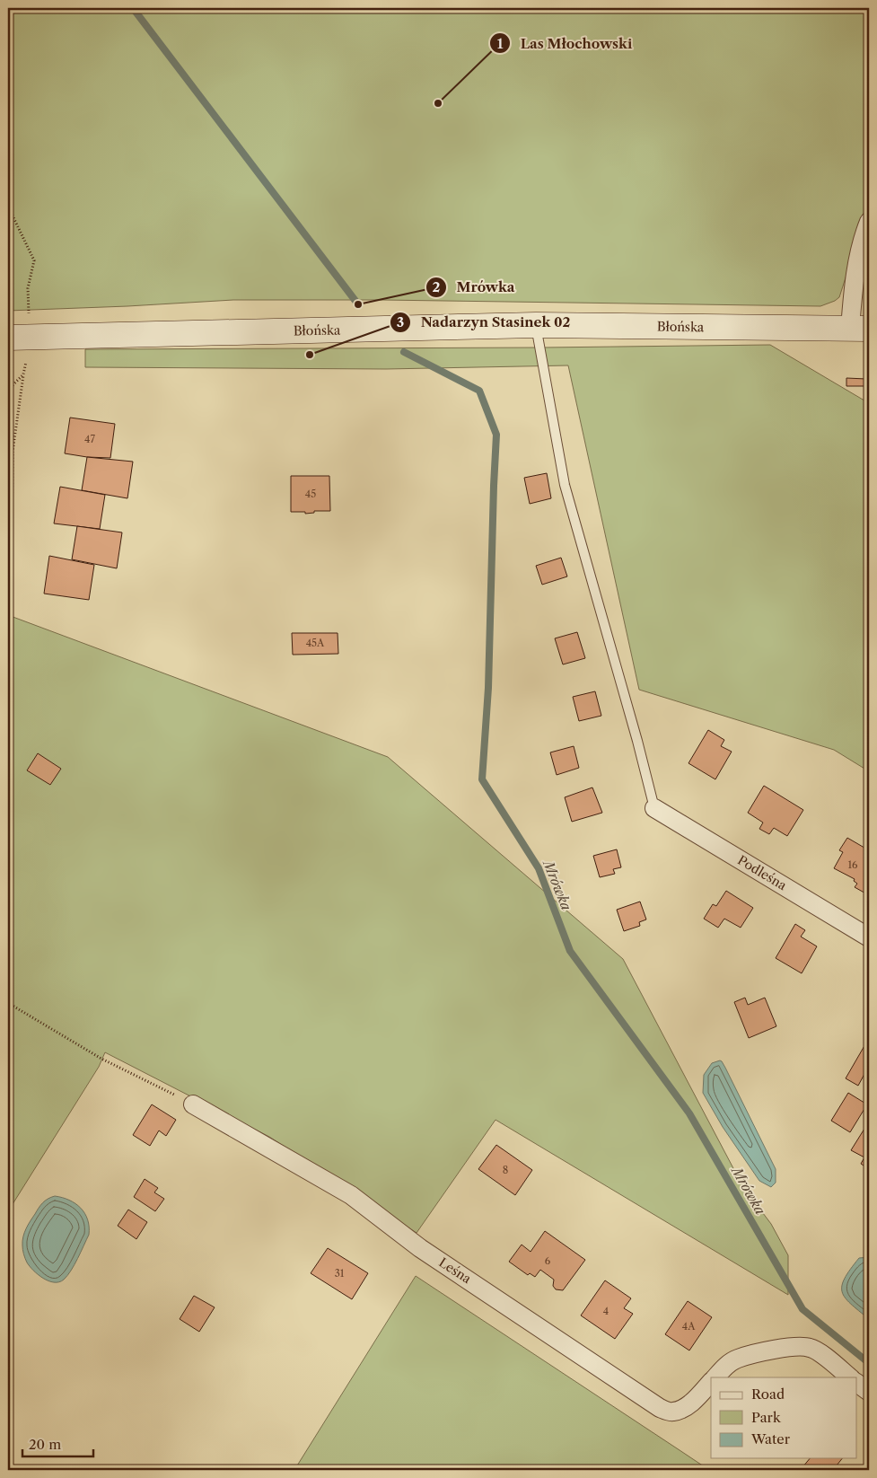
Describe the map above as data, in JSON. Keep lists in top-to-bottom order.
{
  "streets": {
    "main road": ["Błońska"],
    "street": ["Podleśna", "Leśna"]
  },
  "water": ["Mrówka"],
  "places": ["Las Młochowski", "Mrówka", "Nadarzyn Stasinek 02"],
  "house_numbers": [
    "47",
    "45",
    "45A",
    "16",
    "8",
    "6",
    "31",
    "4",
    "4A"
  ],
  "legend": ["Road", "Park", "Water"],
  "scale_bar": "20 m"
}
